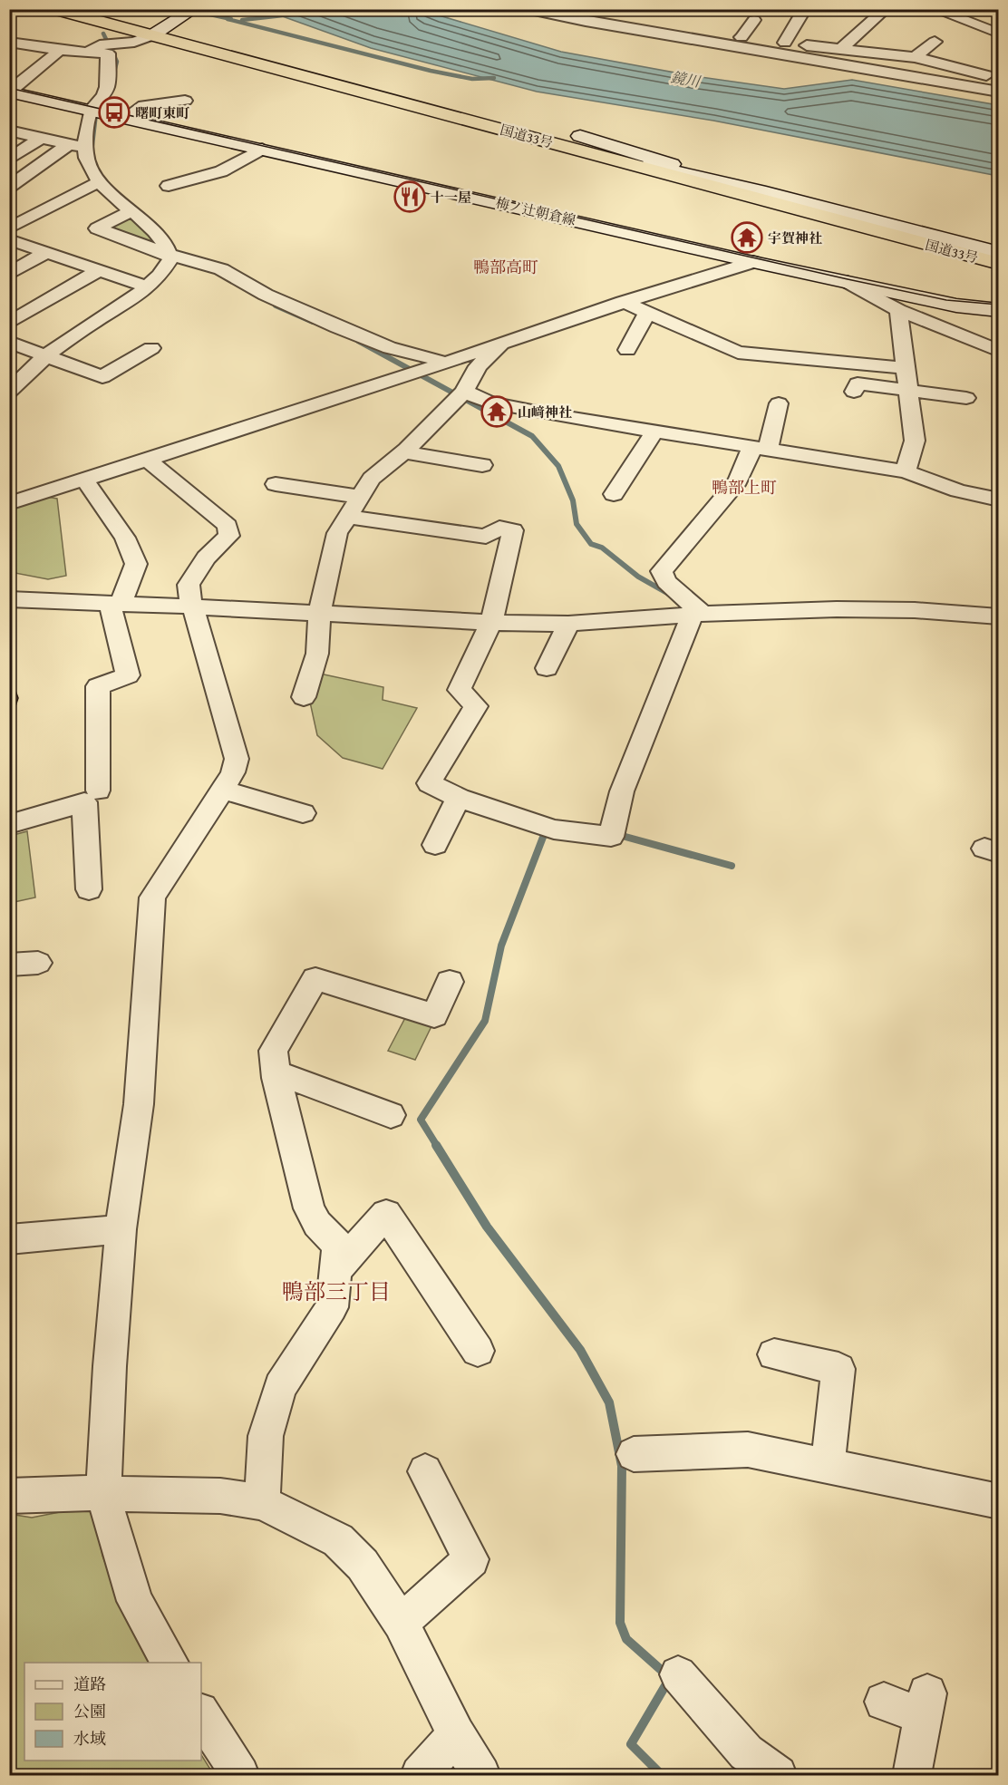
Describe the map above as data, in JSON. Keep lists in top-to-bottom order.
{
  "streets": {
    "highway": ["国道33号"],
    "main road": ["梅ノ辻朝倉線"]
  },
  "districts": ["鴨部高町", "鴨部上町", "鴨部三丁目"],
  "water": ["鏡川"],
  "places": {
    "bus stop": ["曙町東町"],
    "restaurant": ["十一屋"],
    "temple": ["宇賀神社", "山﨑神社"]
  },
  "legend": ["道路", "公園", "水域"]
}
